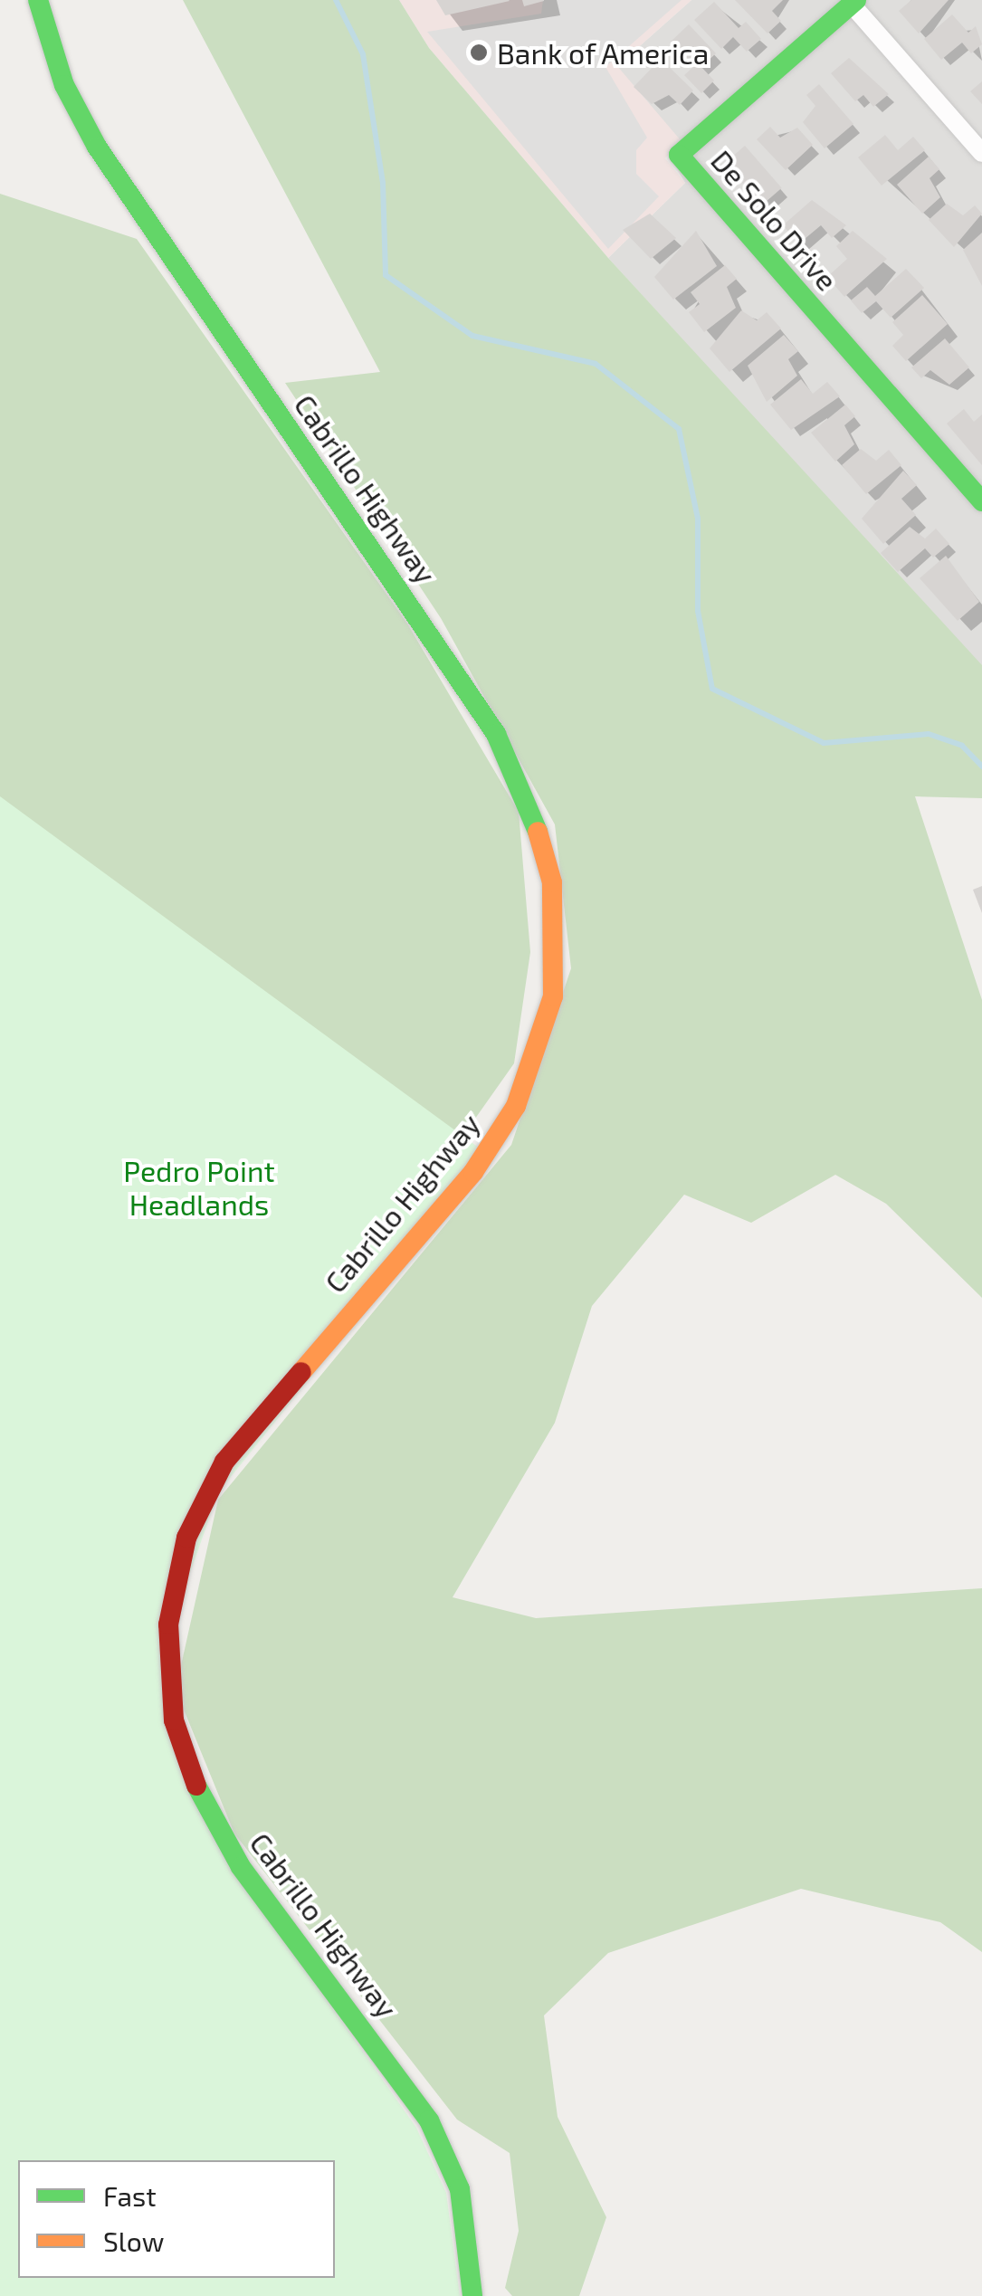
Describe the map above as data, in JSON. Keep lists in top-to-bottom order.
{
  "streets": {
    "main road": ["De Solo Drive", "Cabrillo Highway"]
  },
  "parks": ["Pedro Point Headlands"],
  "places": ["Bank of America"],
  "legend": ["Fast", "Slow"]
}
